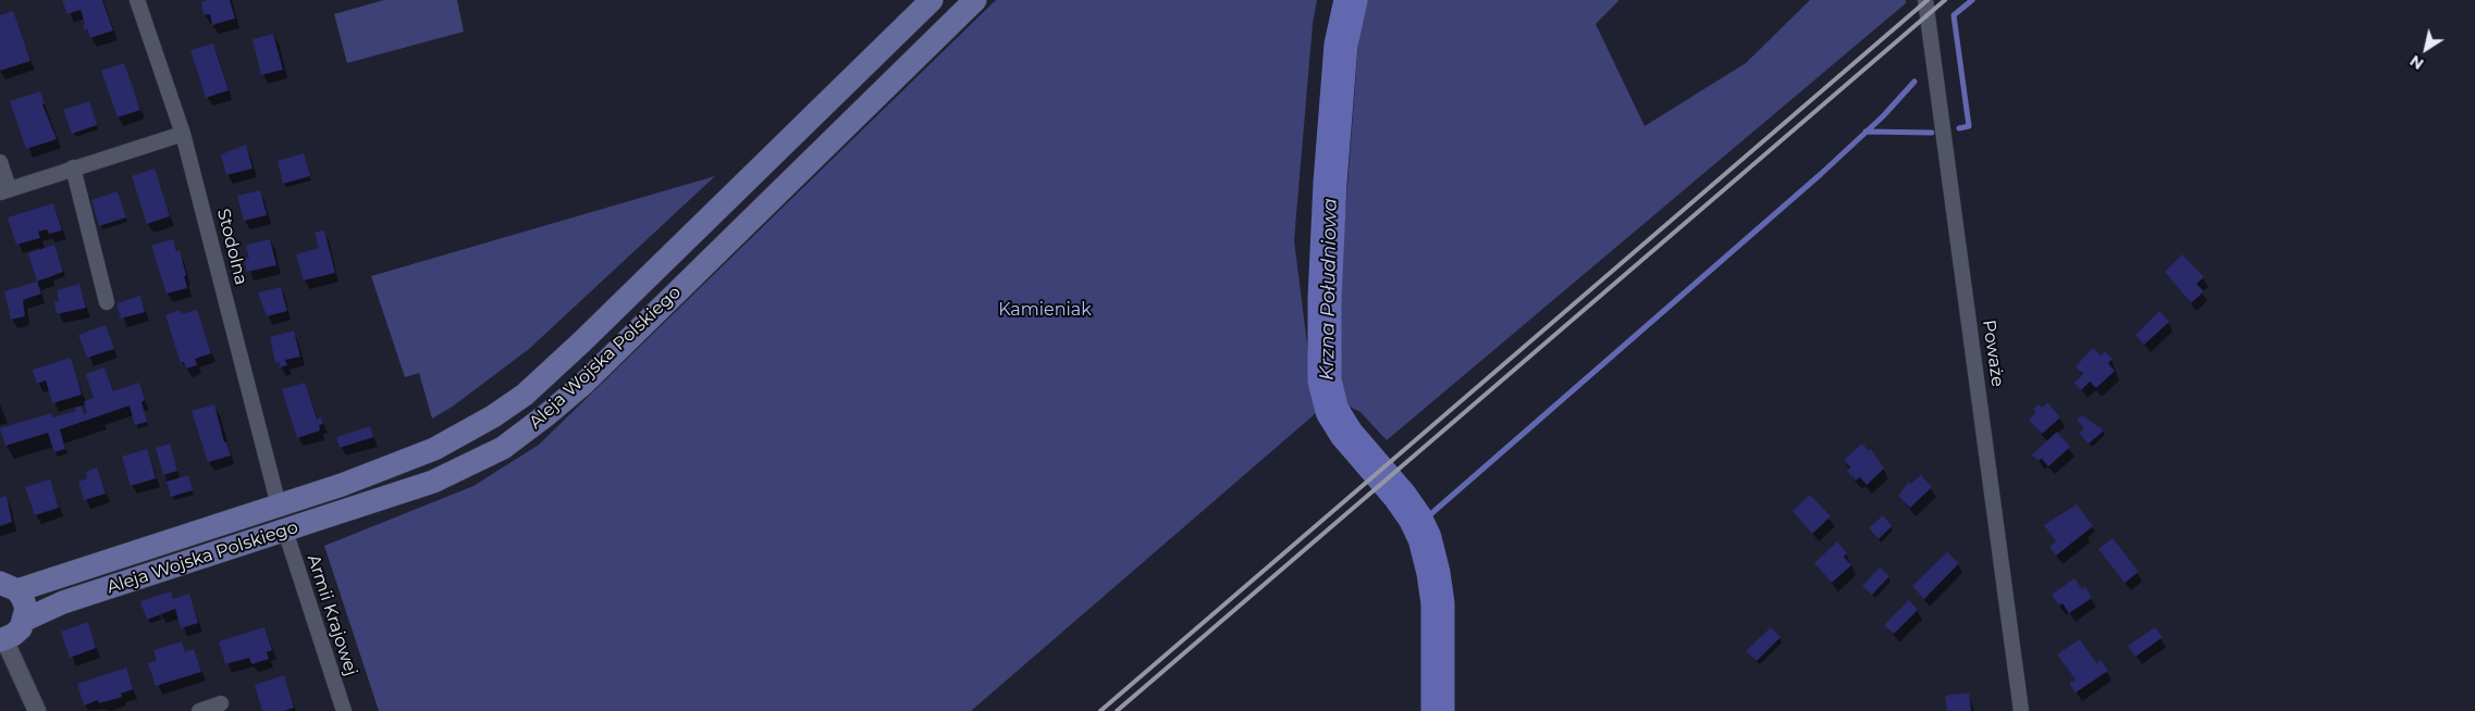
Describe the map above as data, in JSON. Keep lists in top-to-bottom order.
{
  "streets": {
    "main road": ["Aleja Wojska Polskiego"],
    "street": ["Stodolna", "Poważe", "Armii Krajowej"]
  },
  "crossings": [
    ["Stodolna", "Aleja Wojska Polskiego"],
    ["Aleja Wojska Polskiego", "Armii Krajowej"]
  ],
  "water": ["Krzna Południowa"],
  "parks": ["Kamieniak"],
  "north": "bottom left"
}
